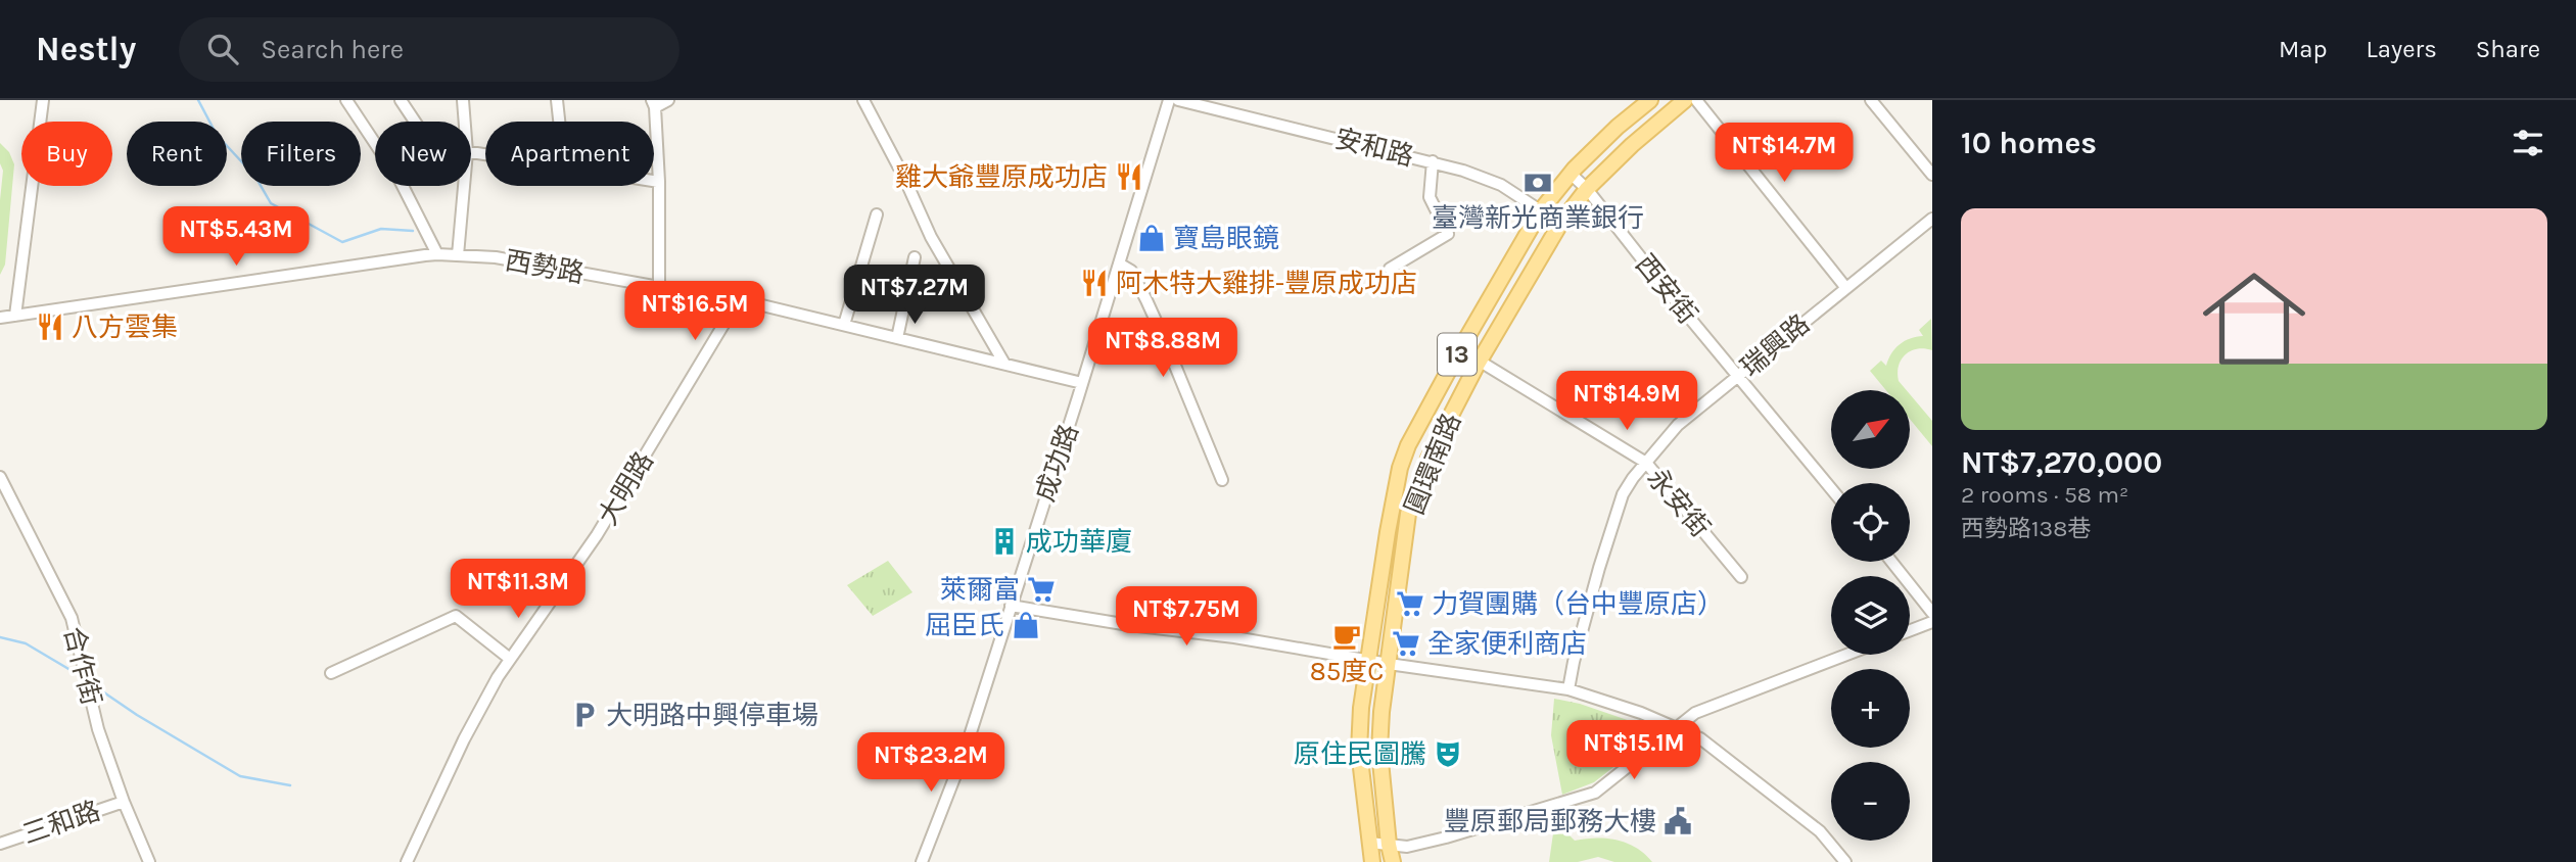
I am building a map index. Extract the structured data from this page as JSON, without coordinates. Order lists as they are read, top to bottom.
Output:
{
  "streets": {
    "main road": ["13", "圓環南路"],
    "street": [
      "安和路",
      "西勢路",
      "西安街",
      "瑞興路",
      "成功路",
      "大明路",
      "永安街",
      "合作街",
      "三和路"
    ]
  },
  "crossings": [
    ["安和路", "圓環南路"],
    ["西勢路", "成功路"],
    ["西勢路", "大明路"],
    ["西安街", "瑞興路"],
    ["西安街", "圓環南路"],
    ["瑞興路", "永安街"],
    ["圓環南路", "永安街"],
    ["合作街", "三和路"]
  ],
  "places": {
    "restaurant": ["雞大爺豐原成功店", "阿木特大雞排-豐原成功店", "八方雲集"],
    "bank": ["臺灣新光商業銀行"],
    "shop": ["寶島眼鏡", "屈臣氏"],
    "building": ["成功華廈"],
    "supermarket": ["萊爾富", "力賀團購（台中豐原店）", "全家便利商店"],
    "cafe": ["85度C"],
    "parking": ["大明路中興停車場"],
    "theatre": ["原住民圖騰"],
    "public building": ["豐原郵局郵務大樓"]
  },
  "north": "top right",
  "page": {
    "header": "Nestly",
    "search": "Search here",
    "nav": ["Map", "Layers", "Share"],
    "heading": "10 homes",
    "chip": [
      "Buy",
      "Rent",
      "Filters",
      "New",
      "Apartment"
    ],
    "price": [
      "NT$14.7M",
      "NT$5.43M",
      "NT$7.27M",
      "NT$16.5M",
      "NT$8.88M",
      "NT$14.9M",
      "NT$11.3M",
      "NT$7.75M",
      "NT$15.1M",
      "NT$23.2M"
    ],
    "list": [
      {
        "name": "NT$7,270,000",
        "note": "2 rooms · 58 m² · 西勢路138巷"
      }
    ],
    "map_buttons": ["+", "−"]
  }
}
